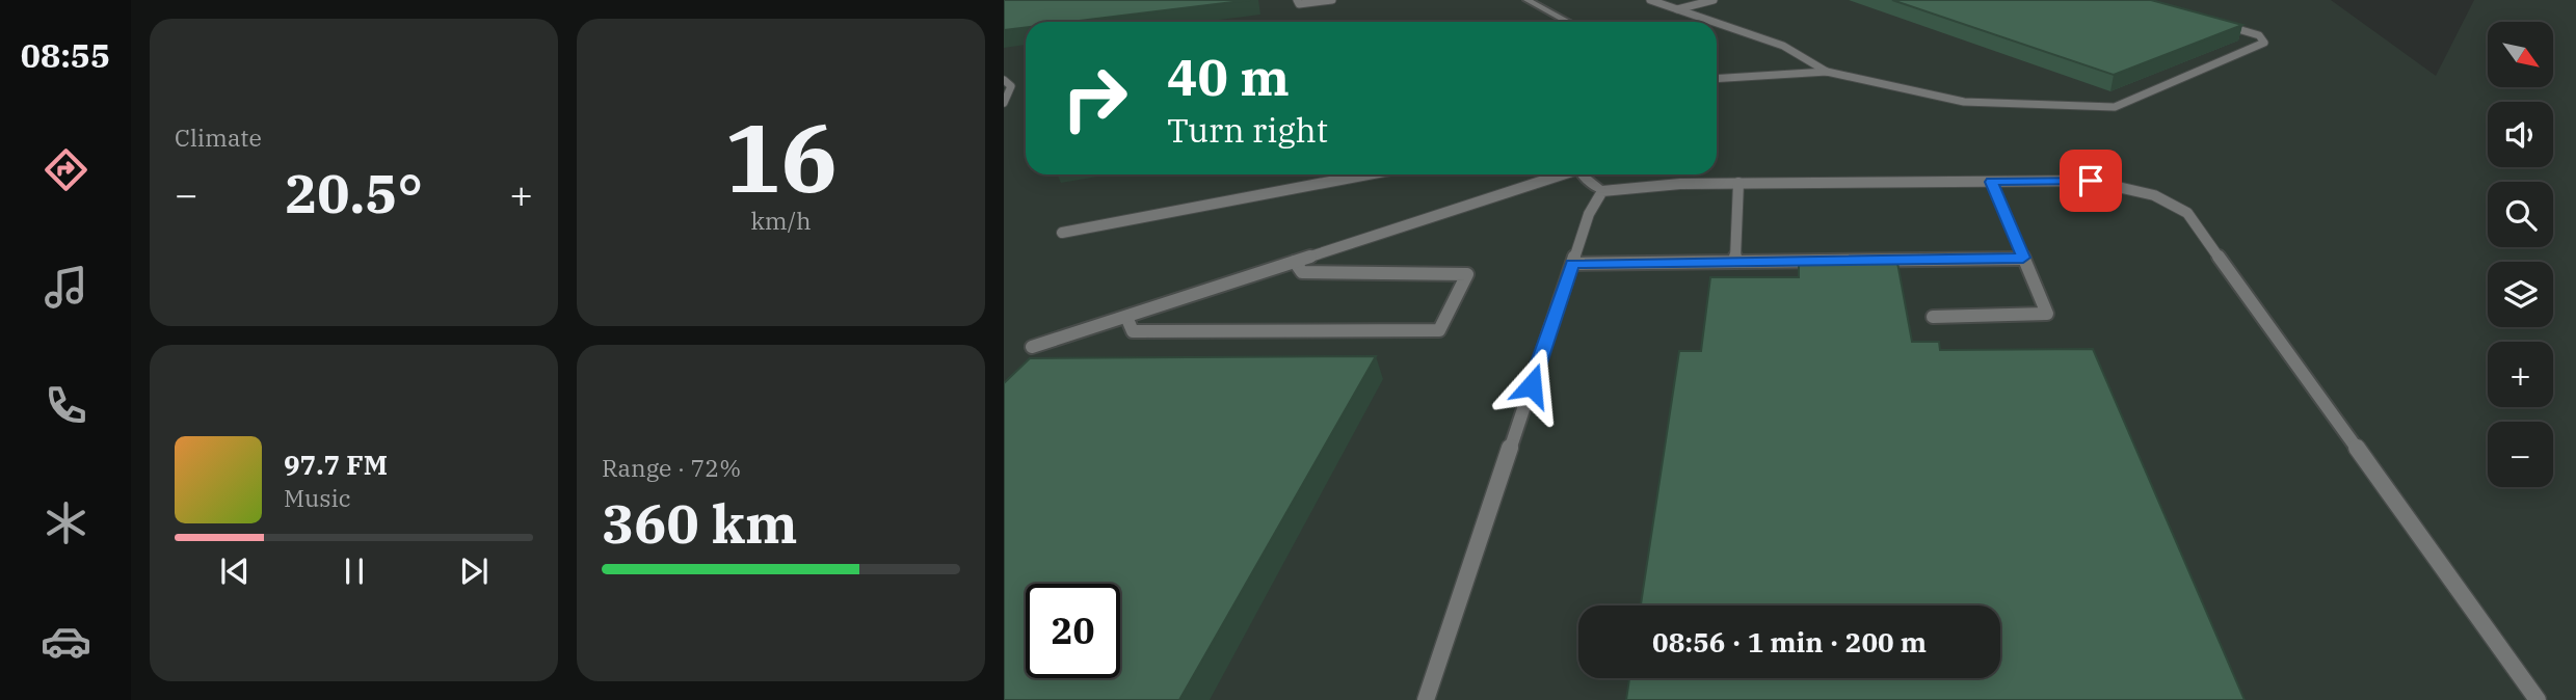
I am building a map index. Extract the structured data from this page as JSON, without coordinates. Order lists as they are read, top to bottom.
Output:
{
  "north": "bottom right",
  "page": {
    "tabs": "08:55",
    "tile": [
      "Climate",
      ["16", "km/h"],
      ["Range · 72%", "360 km"]
    ],
    "map_buttons": ["+", "−"],
    "turn": ["40 m", "Turn right"],
    "heat": ["−", "20.5°", "+"],
    "song": ["97.7 FM", "Music"],
    "limit": "20",
    "trip": "08:56 · 1 min · 200 m"
  }
}
